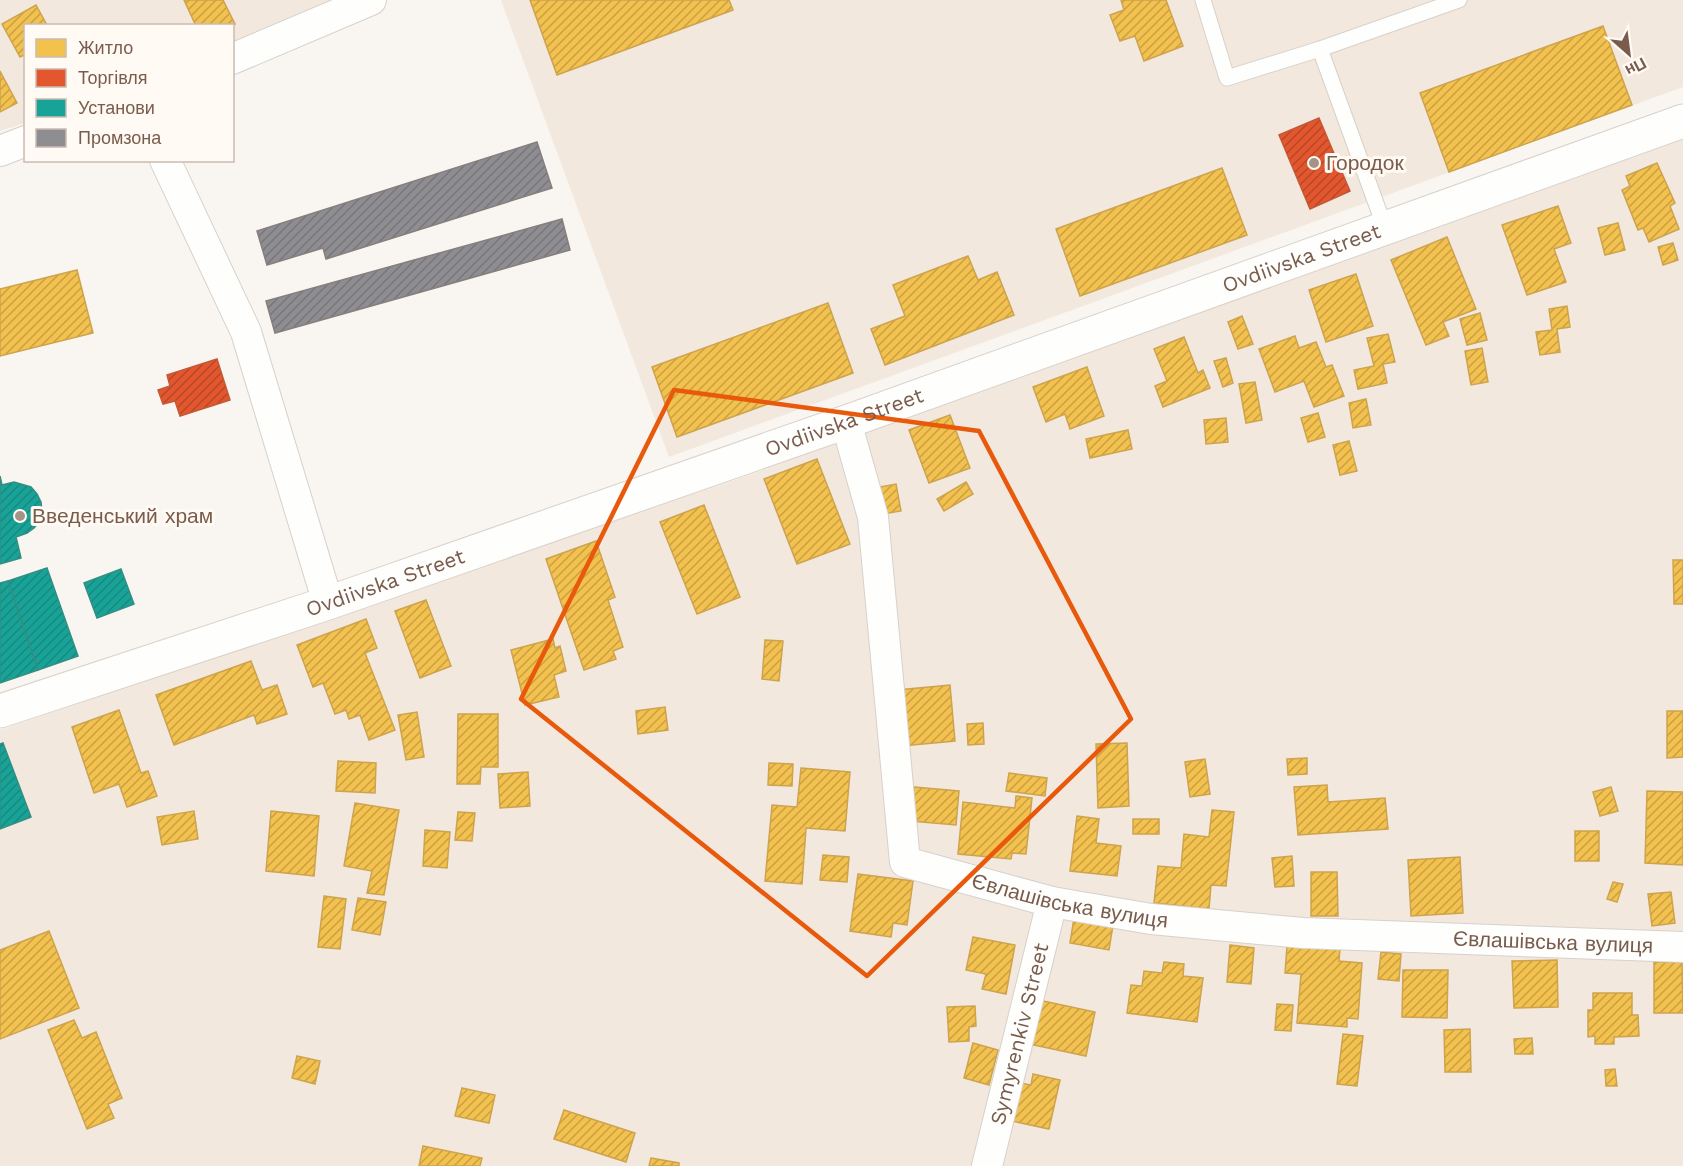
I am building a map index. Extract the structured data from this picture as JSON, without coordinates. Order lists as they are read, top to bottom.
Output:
{
  "streets": {
    "main road": ["Ovdiivska Street"],
    "street": ["Євлашівська вулиця", "Symyrenkiv Street"]
  },
  "crossings": [
    ["Ovdiivska Street", "Євлашівська вулиця"],
    ["Євлашівська вулиця", "Symyrenkiv Street"]
  ],
  "places": ["Городок", "Введенський храм"],
  "legend": [
    "Житло",
    "Торгівля",
    "Установи",
    "Промзона"
  ],
  "north": "bottom right"
}
